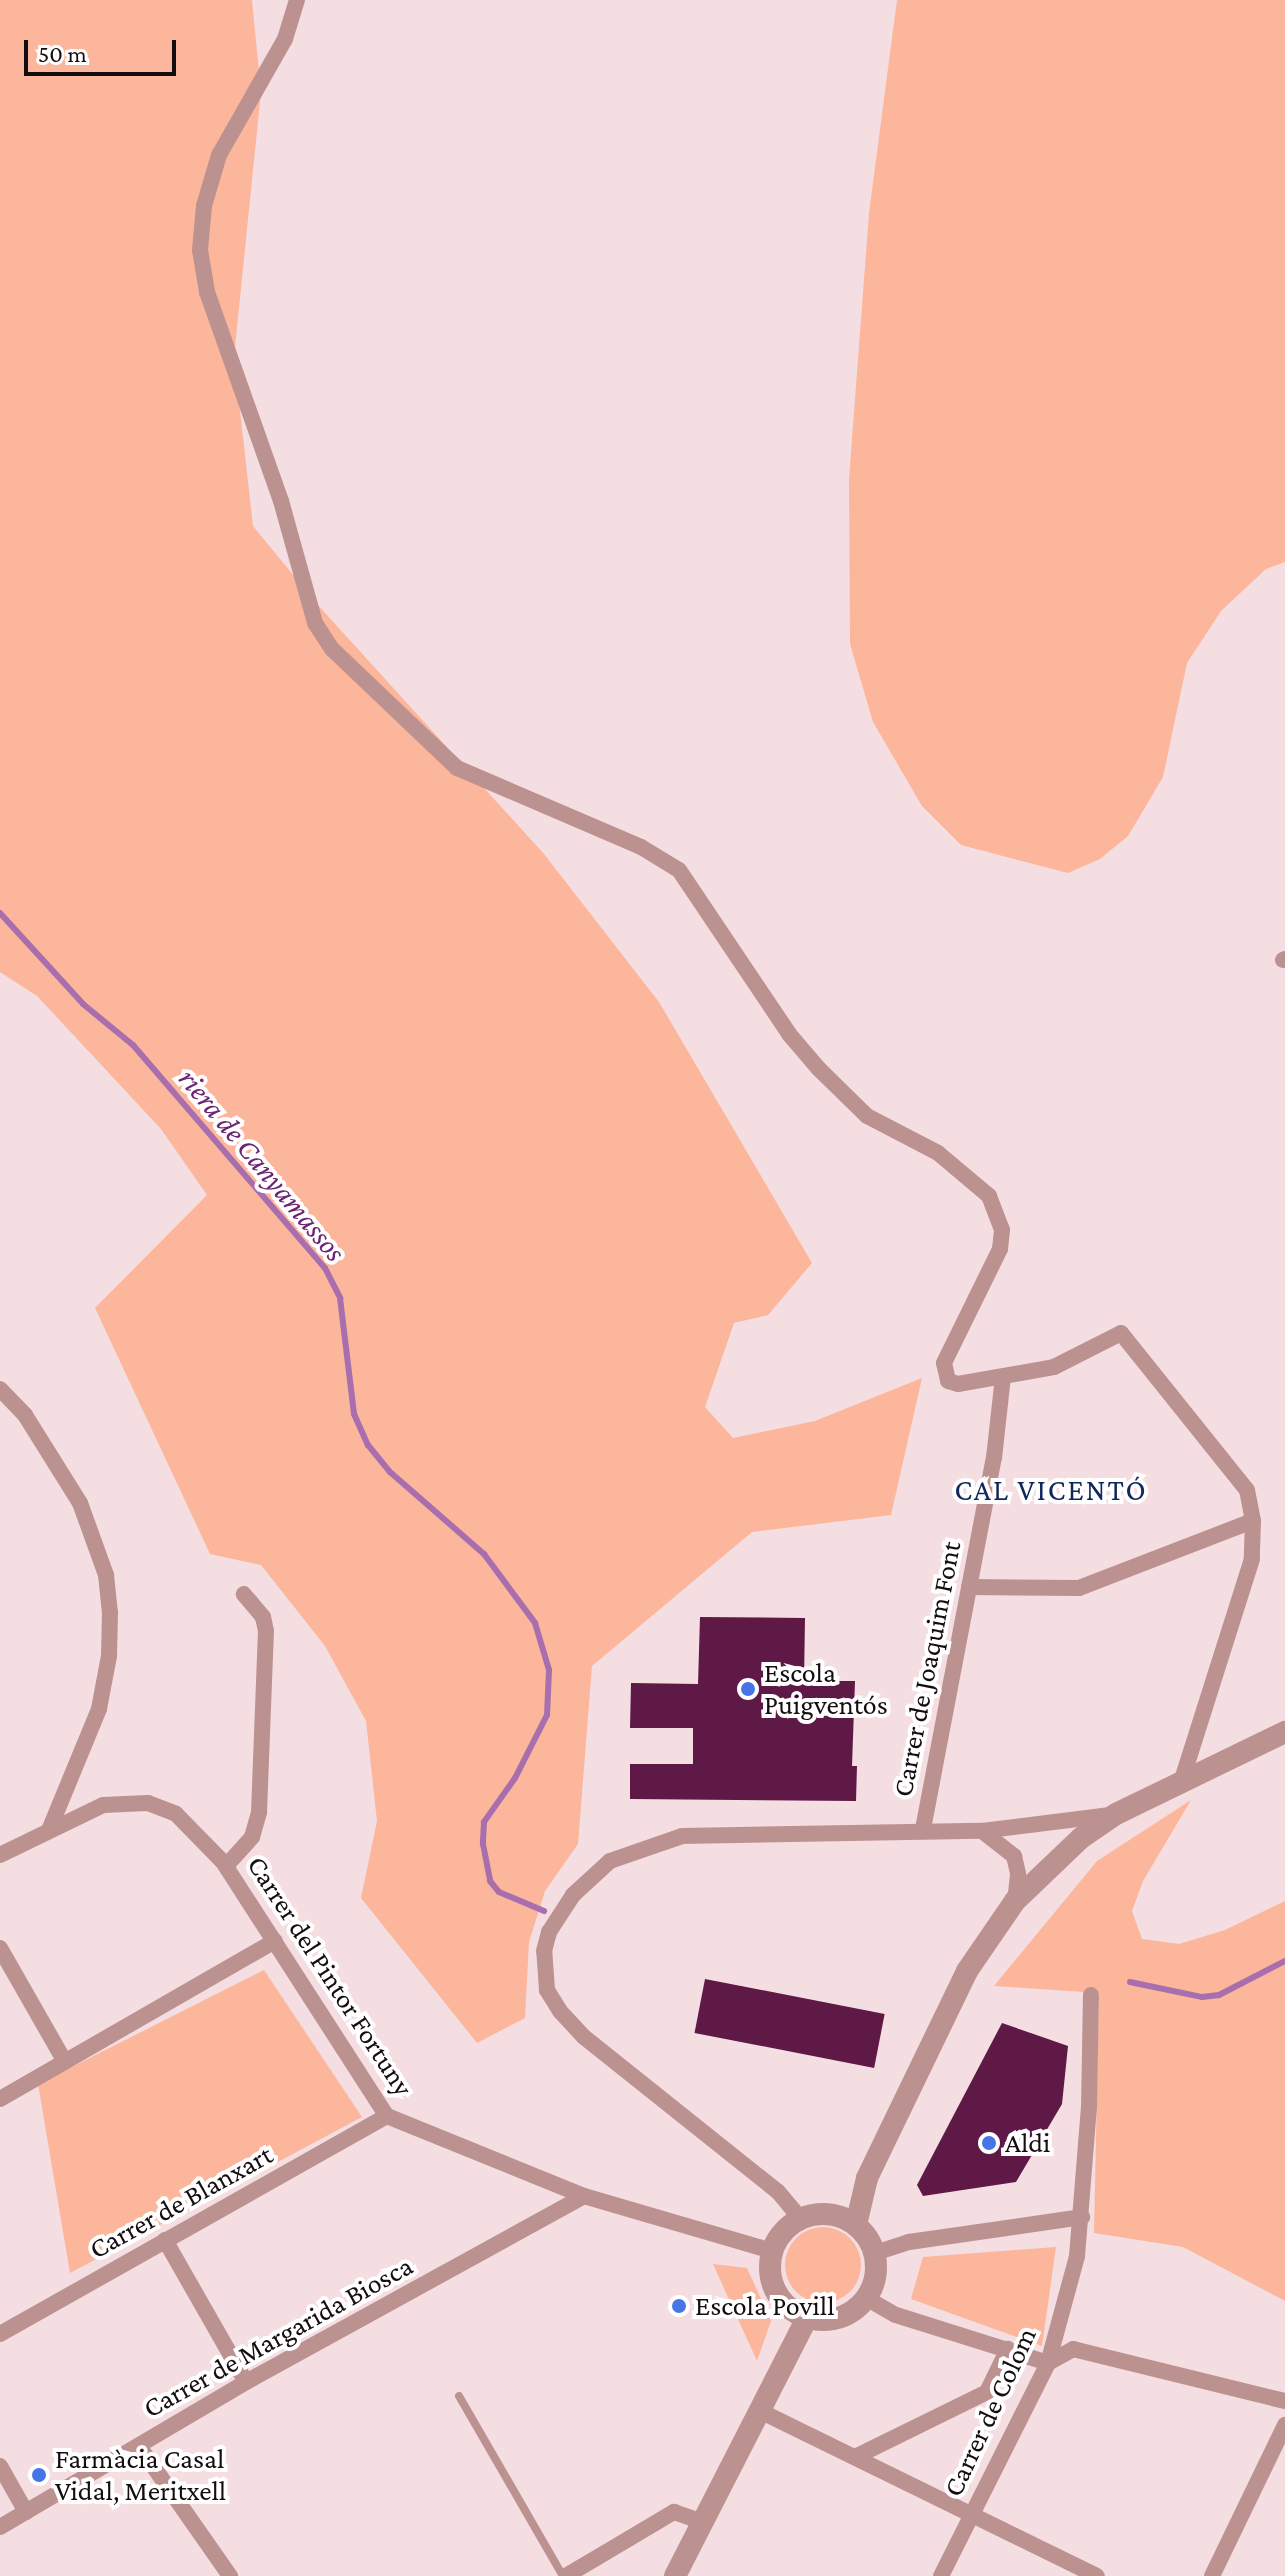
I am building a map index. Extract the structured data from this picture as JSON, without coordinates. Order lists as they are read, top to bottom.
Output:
{
  "streets": {
    "street": [
      "Carrer de Joaquim Font",
      "Carrer del Pintor Fortuny",
      "Carrer de Blanxart",
      "Carrer de Margarida Biosca",
      "Carrer de Colom"
    ]
  },
  "crossings": [
    ["Carrer del Pintor Fortuny", "Carrer de Blanxart"],
    ["Carrer del Pintor Fortuny", "Carrer de Margarida Biosca"]
  ],
  "districts": ["CAL VICENTÓ"],
  "water": ["riera de Canyamassos"],
  "places": [
    "Escola Puigventós",
    "Aldi",
    "Escola Povill",
    "Farmàcia Casal Vidal, Meritxell"
  ],
  "scale_bar": "50 m"
}
